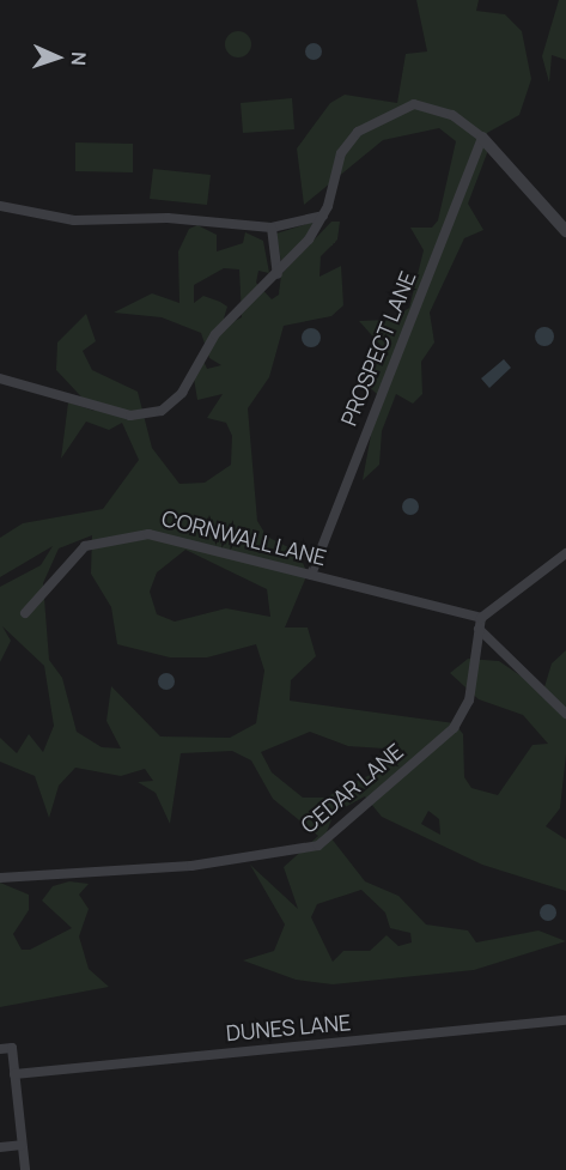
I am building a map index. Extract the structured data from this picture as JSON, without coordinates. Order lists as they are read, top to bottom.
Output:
{
  "streets": {
    "street": [
      "PROSPECT LANE",
      "CORNWALL LANE",
      "CEDAR LANE",
      "DUNES LANE"
    ]
  },
  "crossings": [
    ["PROSPECT LANE", "CORNWALL LANE"],
    ["CORNWALL LANE", "CEDAR LANE"]
  ],
  "north": "right"
}
